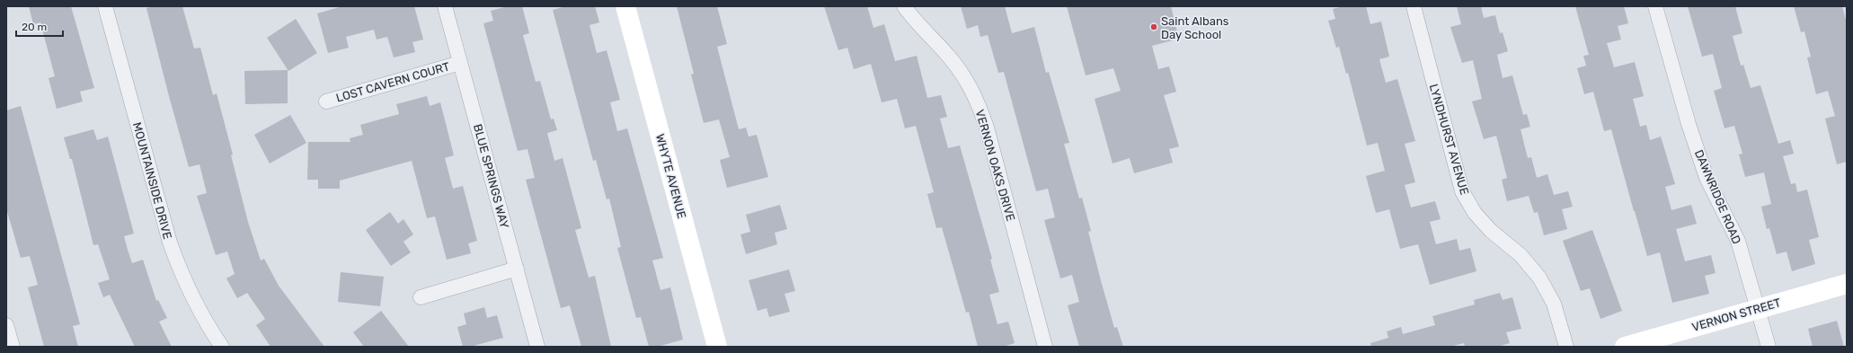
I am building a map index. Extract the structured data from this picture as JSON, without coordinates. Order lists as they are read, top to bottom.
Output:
{
  "streets": {
    "street": [
      "LOST CAVERN COURT",
      "LYNDHURST AVENUE",
      "VERNON OAKS DRIVE",
      "BLUE SPRINGS WAY",
      "WHYTE AVENUE",
      "MOUNTAINSIDE DRIVE",
      "DAWNRIDGE ROAD",
      "VERNON STREET"
    ]
  },
  "crossings": [
    ["LOST CAVERN COURT", "BLUE SPRINGS WAY"],
    ["DAWNRIDGE ROAD", "VERNON STREET"]
  ],
  "places": ["Saint Albans Day School"],
  "scale_bar": "20 m"
}
